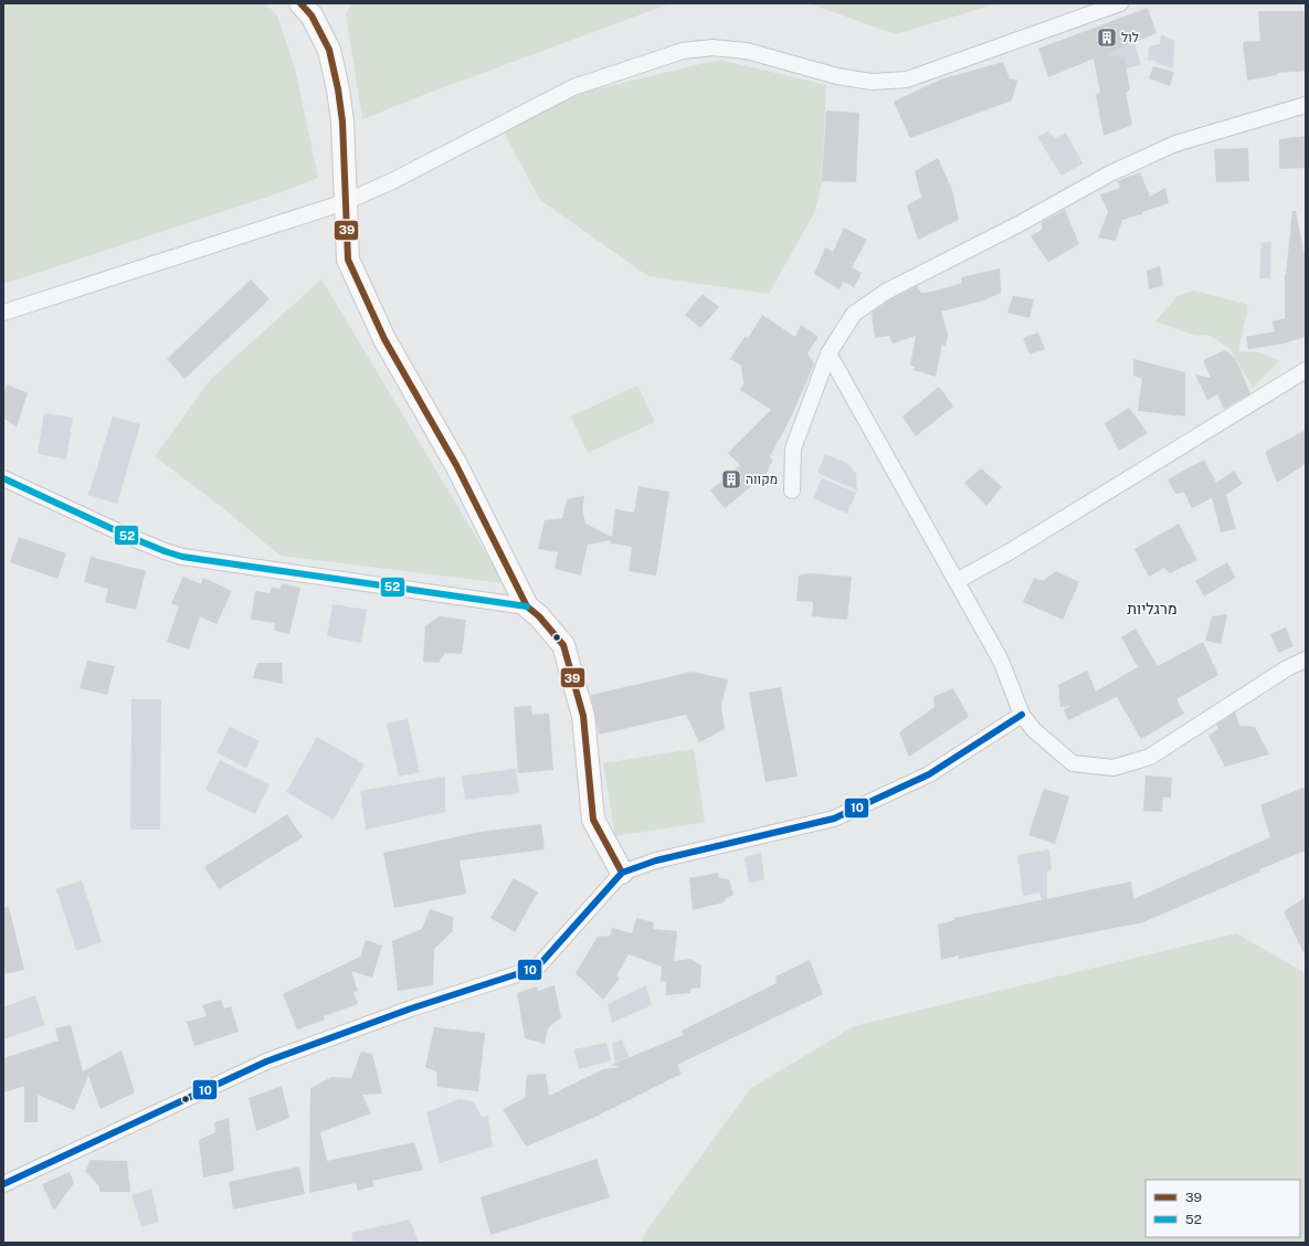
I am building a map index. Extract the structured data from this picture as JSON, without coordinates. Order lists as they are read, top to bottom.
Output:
{
  "districts": ["מרגליות"],
  "places": {
    "building": ["לול", "מקווה"]
  },
  "lines": ["transit line 39", "transit line 52", "transit line 10"],
  "legend": ["39", "52"]
}
